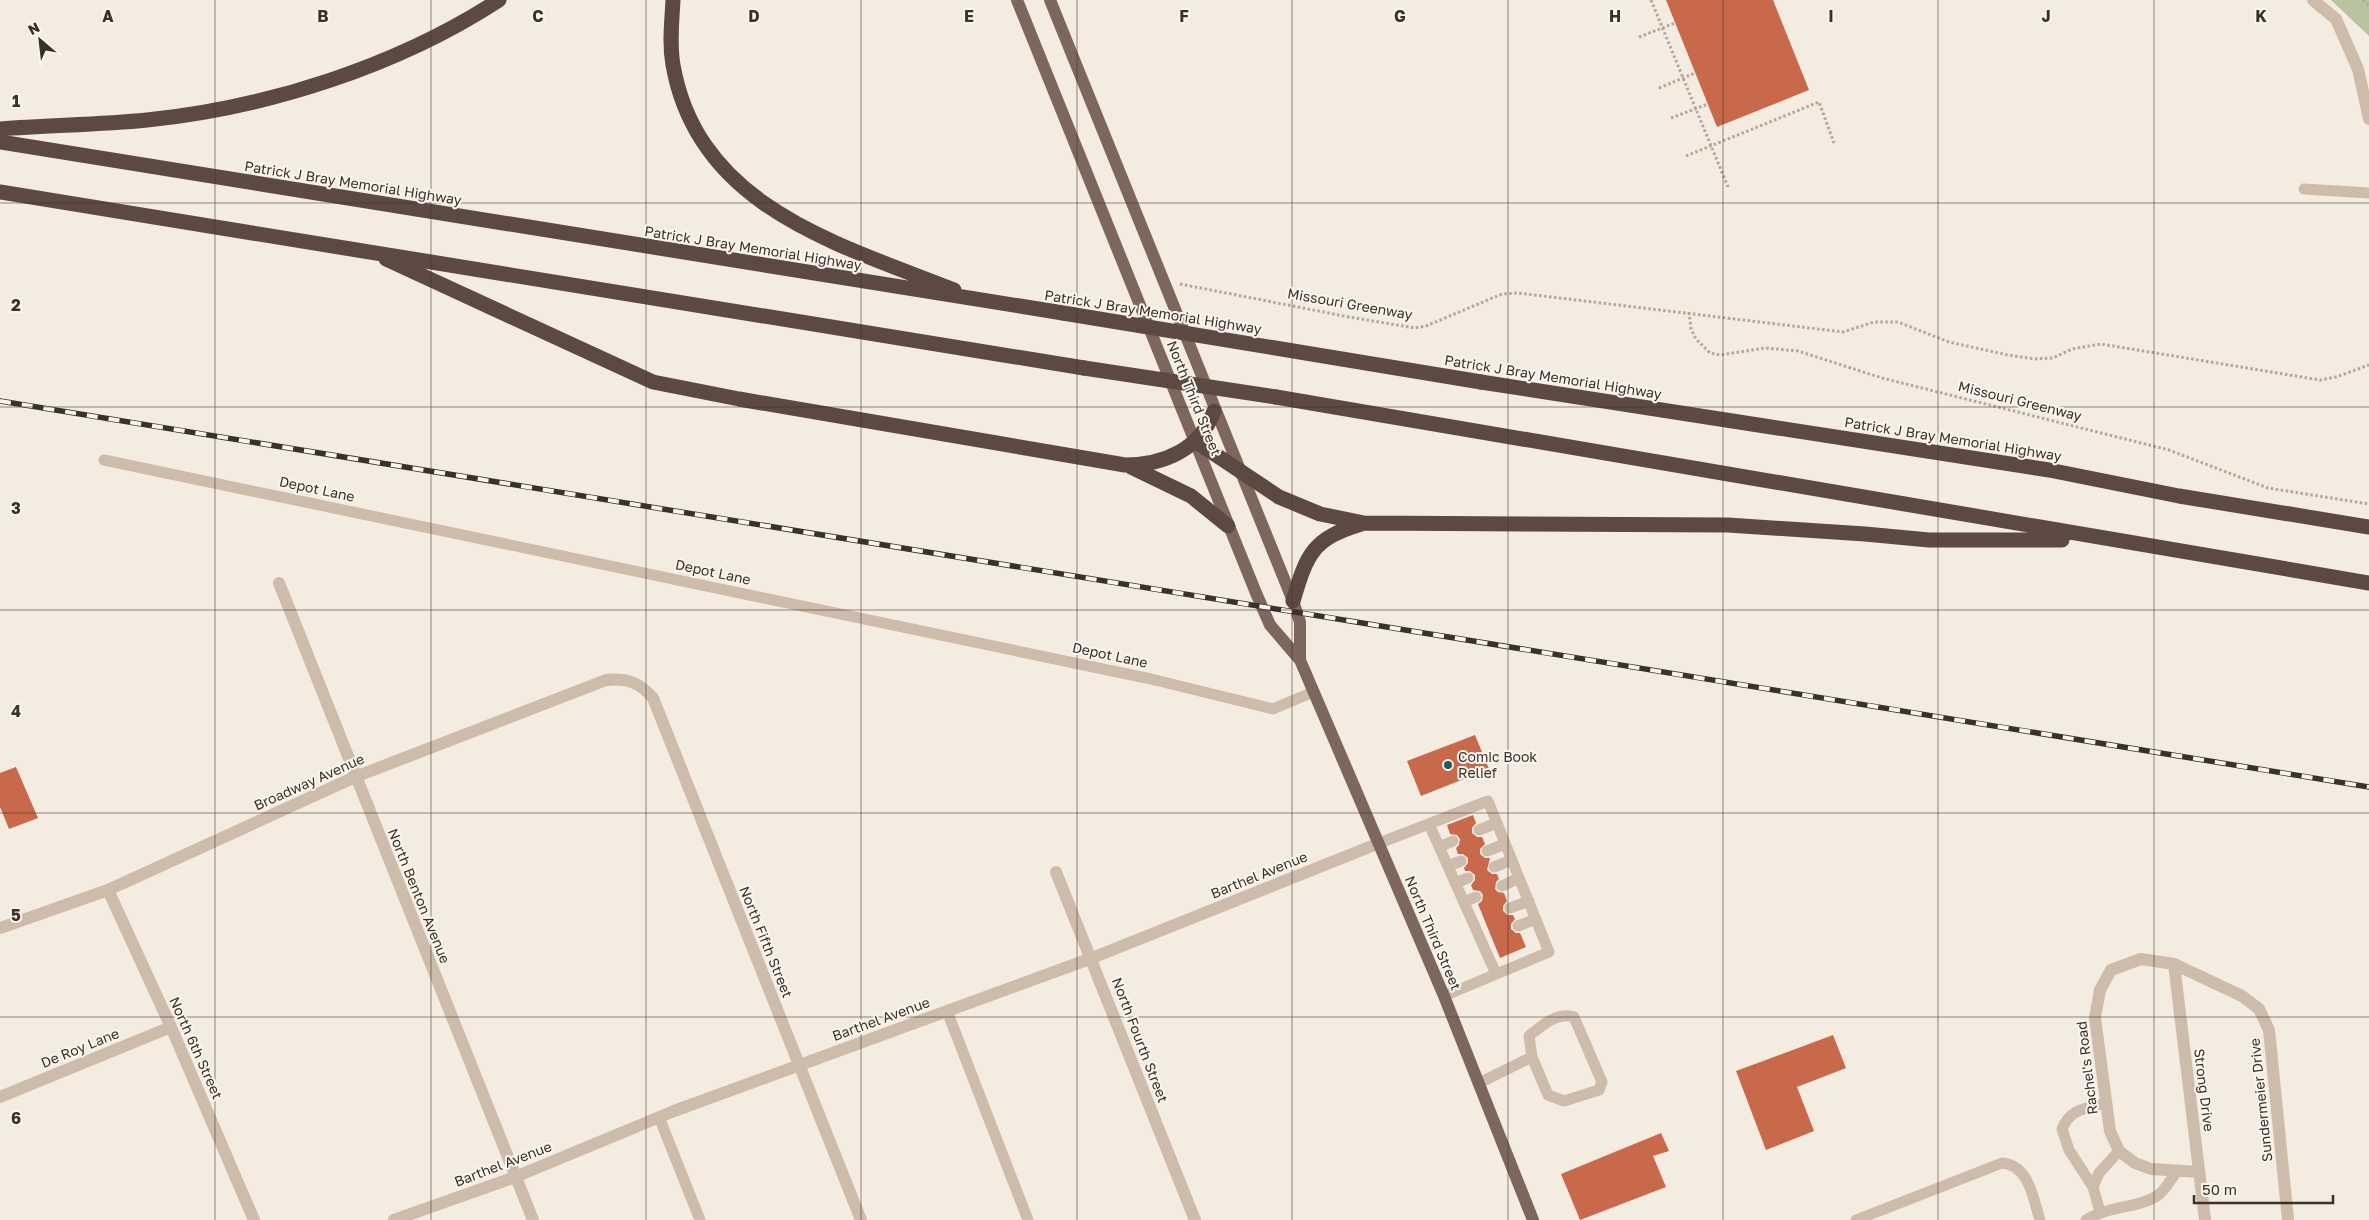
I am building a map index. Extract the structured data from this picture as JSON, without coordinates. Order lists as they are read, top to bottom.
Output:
{
  "streets": {
    "highway": ["Patrick J Bray Memorial Highway"],
    "main road": ["North Third Street"],
    "street": [
      "Broadway Avenue",
      "Barthel Avenue",
      "North Benton Avenue",
      "North Fifth Street",
      "North Fourth Street",
      "De Roy Lane",
      "North 6th Street",
      "Rachel's Road",
      "Strong Drive",
      "Sundermeier Drive"
    ],
    "lane": ["Depot Lane"],
    "path": ["Missouri Greenway"]
  },
  "crossings": [
    ["North Third Street", "Depot Lane"],
    ["North Third Street", "Barthel Avenue"],
    ["Broadway Avenue", "North Benton Avenue"],
    ["Broadway Avenue", "North Fifth Street"],
    ["Broadway Avenue", "North 6th Street"],
    ["Barthel Avenue", "North Benton Avenue"],
    ["Barthel Avenue", "North Fifth Street"],
    ["Barthel Avenue", "North Fourth Street"],
    ["De Roy Lane", "North 6th Street"],
    ["Rachel's Road", "Strong Drive"],
    ["Rachel's Road", "Sundermeier Drive"]
  ],
  "places": ["Comic Book Relief"],
  "scale_bar": "50 m",
  "north": "top left",
  "grid": {
    "columns": [
      "A",
      "B",
      "C",
      "D",
      "E",
      "F",
      "G",
      "H",
      "I",
      "J",
      "K"
    ],
    "rows": [
      "1",
      "2",
      "3",
      "4",
      "5",
      "6"
    ]
  }
}
